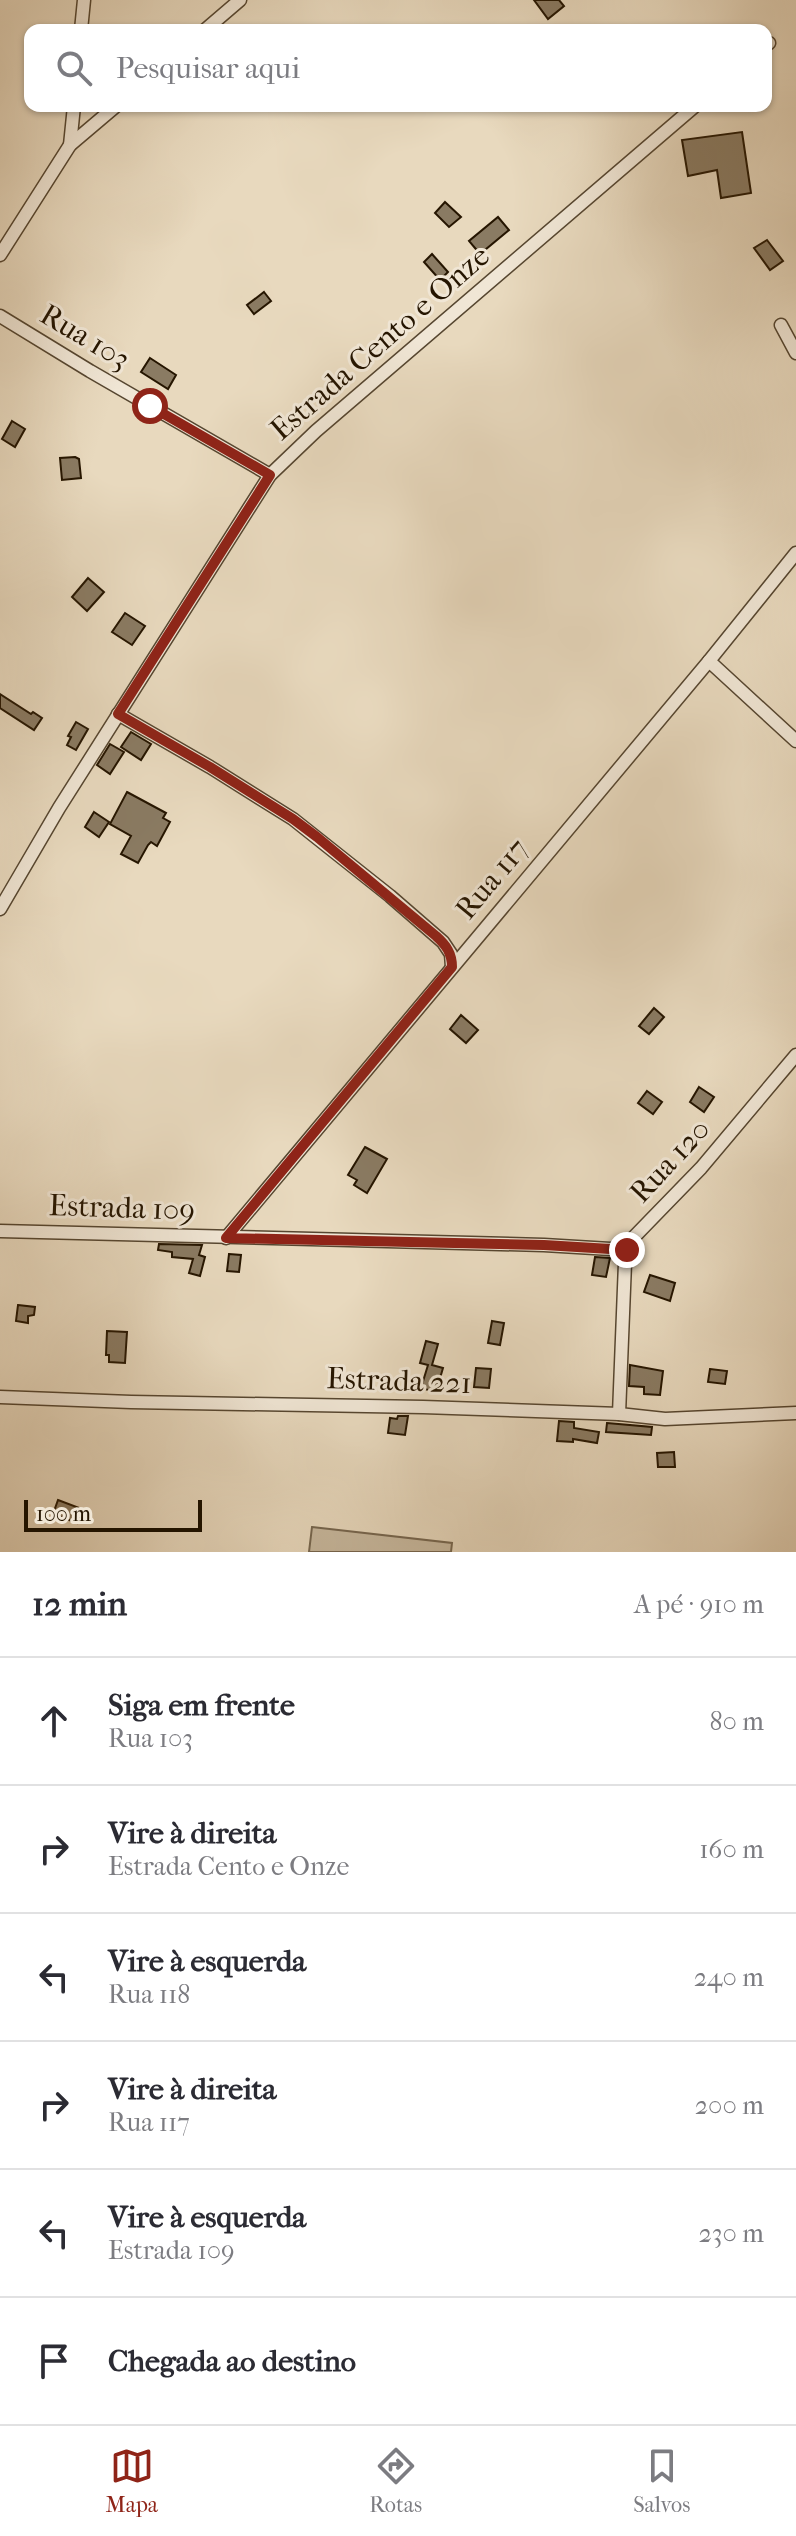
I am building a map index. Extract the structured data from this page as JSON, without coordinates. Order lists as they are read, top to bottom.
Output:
{
  "streets": {
    "street": [
      "Rua 103",
      "Estrada Cento e Onze",
      "Rua 117",
      "Rua 120",
      "Estrada 109",
      "Estrada 221"
    ]
  },
  "crossings": [
    ["Rua 103", "Estrada Cento e Onze"],
    ["Rua 117", "Estrada 109"],
    ["Rua 120", "Estrada 109"]
  ],
  "scale_bar": "100 m",
  "page": {
    "search": "Pesquisar aqui",
    "scale": "100 m",
    "heading": ["12 min", "A pé · 910 m"],
    "list": [
      ["Siga em frente", "Rua 103", "80 m"],
      ["Vire à direita", "Estrada Cento e Onze", "160 m"],
      ["Vire à esquerda", "Rua 118", "240 m"],
      ["Vire à direita", "Rua 117", "200 m"],
      ["Vire à esquerda", "Estrada 109", "230 m"],
      "Chegada ao destino"
    ],
    "nav": ["Mapa", "Rotas", "Salvos"]
  }
}
